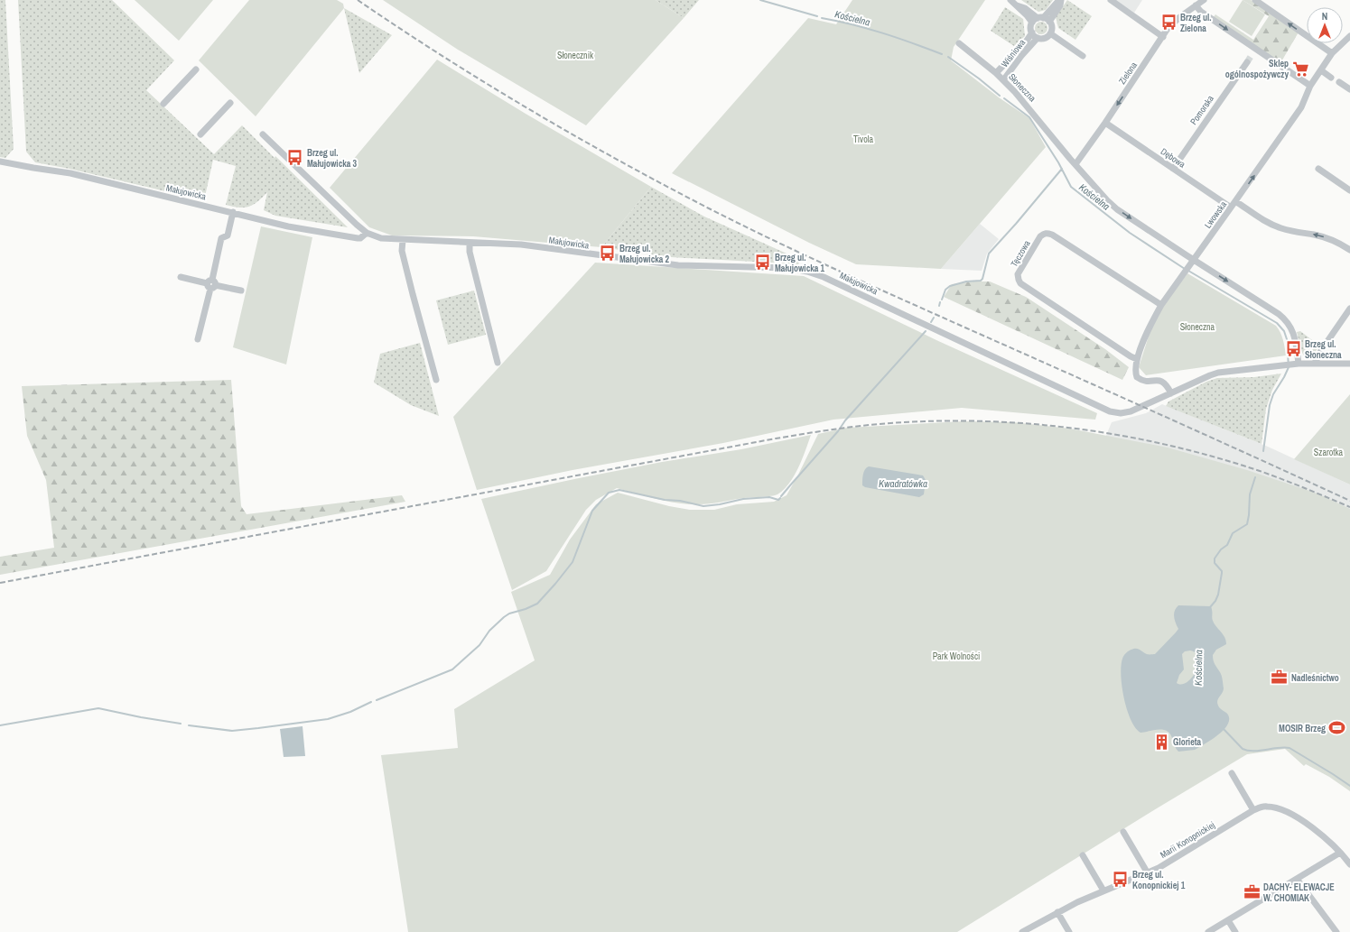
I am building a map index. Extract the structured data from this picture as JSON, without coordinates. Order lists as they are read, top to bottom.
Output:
{
  "streets": {
    "street": [
      "Wiśniowa",
      "Zielona",
      "Słoneczna",
      "Pomorska",
      "Dębowa",
      "Małujowicka",
      "Lwowska",
      "Tęczowa",
      "Marii Konopnickiej"
    ]
  },
  "crossings": [
    ["Wiśniowa", "Słoneczna"],
    ["Zielona", "Słoneczna"],
    ["Zielona", "Dębowa"],
    ["Słoneczna", "Małujowicka"],
    ["Słoneczna", "Lwowska"],
    ["Pomorska", "Dębowa"],
    ["Dębowa", "Lwowska"],
    ["Małujowicka", "Lwowska"],
    ["Lwowska", "Tęczowa"]
  ],
  "one_way": ["Zielona", "Słoneczna"],
  "water": ["Kościelna", "Kwadratówka"],
  "parks": [
    "Słonecznik",
    "Tivola",
    "Słoneczna",
    "Szarotka",
    "Park Wolności"
  ],
  "places": {
    "bus stop": [
      "Brzeg ul. Zielona",
      "Brzeg ul. Małujowicka 3",
      "Brzeg ul. Małujowicka 2",
      "Brzeg ul. Małujowicka 1",
      "Brzeg ul. Słoneczna",
      "Brzeg ul. Konopnickiej 1"
    ],
    "supermarket": ["Sklep ogólnospożywczy"],
    "office": ["Nadleśnictwo", "DACHY- ELEWACJE W. CHOMIAK"],
    "sports": ["MOSIR Brzeg"],
    "building": ["Glorieta"]
  },
  "north": "top"
}
